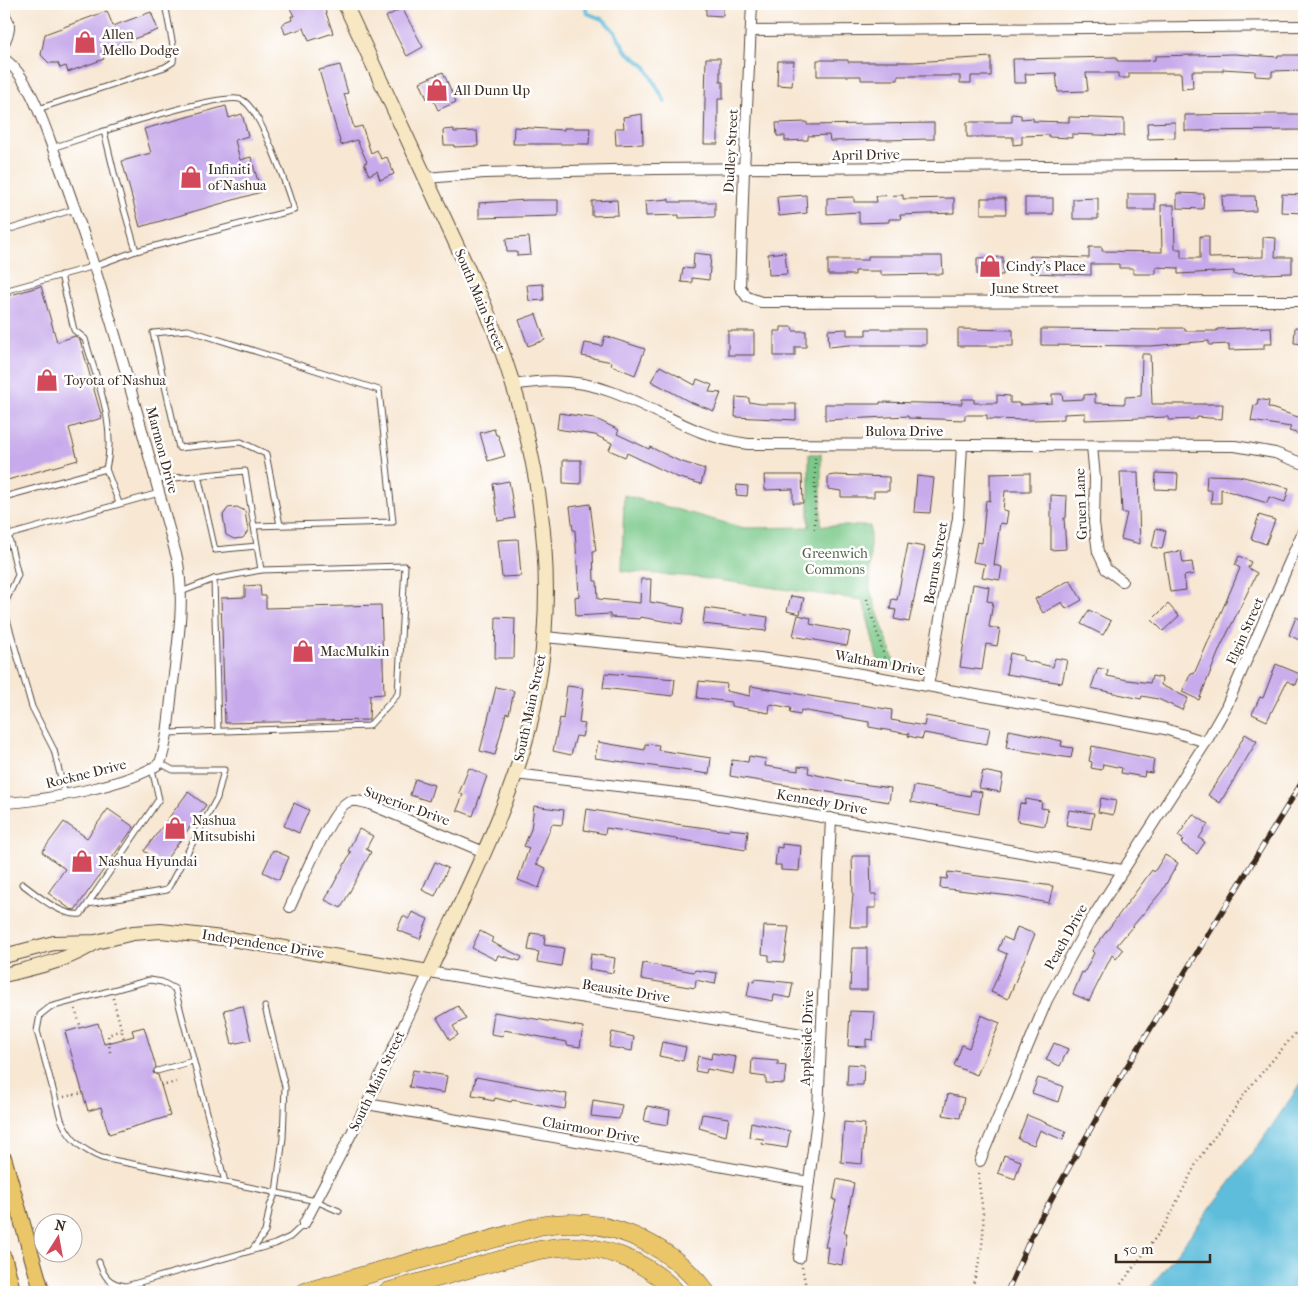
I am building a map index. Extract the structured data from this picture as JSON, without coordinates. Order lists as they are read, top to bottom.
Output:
{
  "streets": {
    "street": [
      "Dudley Street",
      "April Drive",
      "June Street",
      "South Main Street",
      "Bulova Drive",
      "Marmon Drive",
      "Gruen Lane",
      "Benrus Street",
      "Elgin Street",
      "Waltham Drive",
      "Rockne Drive",
      "Kennedy Drive",
      "Superior Drive",
      "Peach Drive",
      "Independence Drive",
      "Beausite Drive",
      "Appleside Drive",
      "Clairmoor Drive"
    ]
  },
  "crossings": [
    ["Dudley Street", "April Drive"],
    ["Dudley Street", "June Street"],
    ["April Drive", "South Main Street"],
    ["South Main Street", "Bulova Drive"],
    ["South Main Street", "Waltham Drive"],
    ["South Main Street", "Kennedy Drive"],
    ["South Main Street", "Superior Drive"],
    ["South Main Street", "Independence Drive"],
    ["South Main Street", "Beausite Drive"],
    ["South Main Street", "Clairmoor Drive"],
    ["Bulova Drive", "Gruen Lane"],
    ["Bulova Drive", "Benrus Street"],
    ["Marmon Drive", "Rockne Drive"],
    ["Benrus Street", "Waltham Drive"],
    ["Elgin Street", "Waltham Drive"],
    ["Elgin Street", "Peach Drive"],
    ["Waltham Drive", "Peach Drive"],
    ["Kennedy Drive", "Peach Drive"],
    ["Kennedy Drive", "Appleside Drive"],
    ["Independence Drive", "Beausite Drive"],
    ["Beausite Drive", "Appleside Drive"],
    ["Appleside Drive", "Clairmoor Drive"]
  ],
  "parks": ["Greenwich Commons"],
  "places": {
    "shop": [
      "Allen Mello Dodge",
      "All Dunn Up",
      "Infiniti of Nashua",
      "Cindy's Place",
      "Toyota of Nashua",
      "MacMulkin",
      "Nashua Mitsubishi",
      "Nashua Hyundai"
    ]
  },
  "scale_bar": "50 m",
  "north": "top"
}
